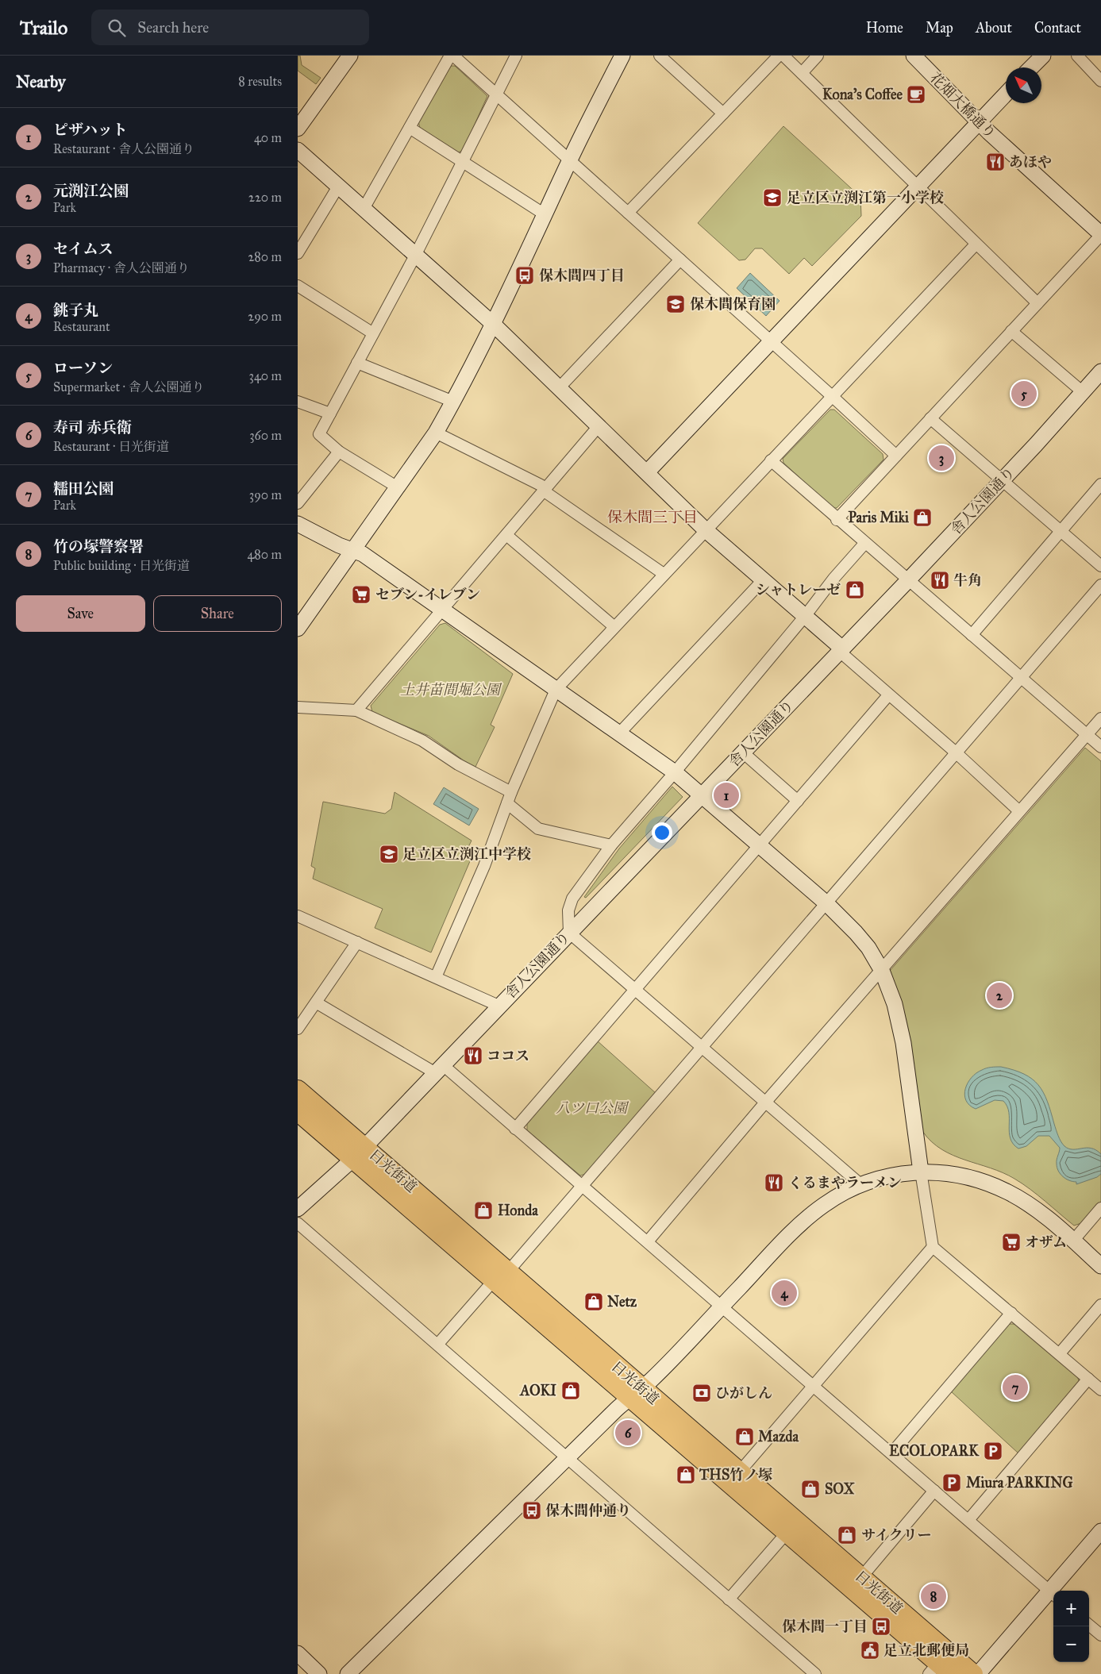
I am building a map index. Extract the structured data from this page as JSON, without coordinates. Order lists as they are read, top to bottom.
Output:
{
  "streets": {
    "highway": ["日光街道"],
    "street": ["花畑大橋通り", "舎人公園通り"]
  },
  "crossings": [
    ["舎人公園通り", "日光街道"]
  ],
  "districts": ["保木間三丁目"],
  "parks": ["土井苗間堀公園", "八ツ口公園"],
  "places": {
    "cafe": ["Kona's Coffee"],
    "restaurant": [
      "あほや",
      "牛角",
      "ココス",
      "くるまやラーメン"
    ],
    "school or university": ["足立区立渕江第一小学校", "保木間保育園", "足立区立渕江中学校"],
    "bus stop": ["保木間四丁目", "保木間仲通り", "保木間一丁目"],
    "shop": [
      "Paris Miki",
      "シャトレーゼ",
      "Honda",
      "Netz",
      "AOKI",
      "Mazda",
      "THS竹ノ塚",
      "SOX",
      "サイクリー"
    ],
    "supermarket": ["セブン-イレブン", "オザム"],
    "bank": ["ひがしん"],
    "parking": ["ECOLOPARK", "Miura PARKING"],
    "public building": ["足立北郵便局"]
  },
  "north": "top left",
  "page": {
    "header": "Trailo",
    "search": "Search here",
    "nav": [
      "Home",
      "Map",
      "About",
      "Contact"
    ],
    "heading": ["Nearby", "8 results"],
    "list": [
      {
        "mark": "1",
        "name": "ピザハット",
        "note": "Restaurant · 舎人公園通り",
        "value": "40 m"
      },
      {
        "mark": "2",
        "name": "元渕江公園",
        "note": "Park",
        "value": "220 m"
      },
      {
        "mark": "3",
        "name": "セイムス",
        "note": "Pharmacy · 舎人公園通り",
        "value": "280 m"
      },
      {
        "mark": "4",
        "name": "銚子丸",
        "note": "Restaurant",
        "value": "290 m"
      },
      {
        "mark": "5",
        "name": "ローソン",
        "note": "Supermarket · 舎人公園通り",
        "value": "340 m"
      },
      {
        "mark": "6",
        "name": "寿司 赤兵衛",
        "note": "Restaurant · 日光街道",
        "value": "360 m"
      },
      {
        "mark": "7",
        "name": "糯田公園",
        "note": "Park",
        "value": "390 m"
      },
      {
        "mark": "8",
        "name": "竹の塚警察署",
        "note": "Public building · 日光街道",
        "value": "480 m"
      }
    ],
    "pins": [
      "5",
      "3",
      "1",
      "2",
      "4",
      "7",
      "6",
      "8"
    ],
    "buttons": ["Save", "Share"],
    "map_buttons": ["+", "−"]
  }
}
